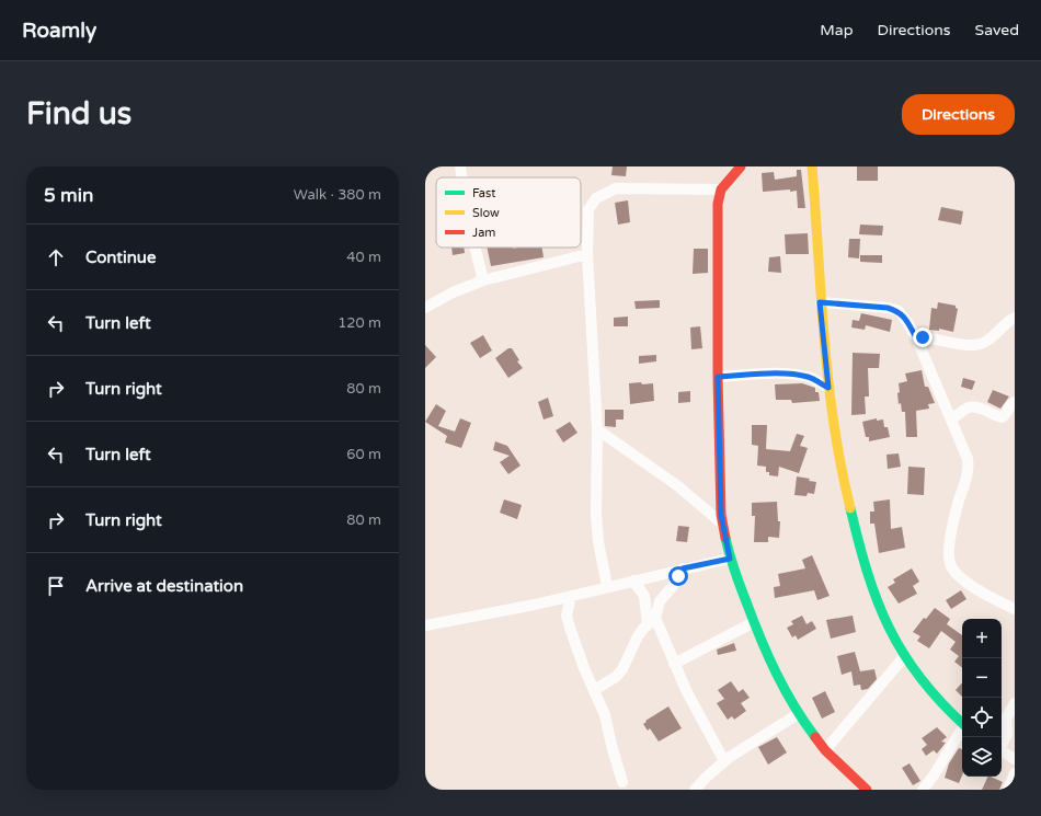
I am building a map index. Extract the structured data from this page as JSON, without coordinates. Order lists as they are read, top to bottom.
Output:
{
  "legend": ["Fast", "Slow", "Jam"],
  "page": {
    "header": "Roamly",
    "nav": ["Map", "Directions", "Saved"],
    "buttons": "Directions",
    "title": "Find us",
    "heading": ["5 min", "Walk · 380 m"],
    "list": [
      ["Continue", "40 m"],
      ["Turn left", "120 m"],
      ["Turn right", "80 m"],
      ["Turn left", "60 m"],
      ["Turn right", "80 m"],
      "Arrive at destination"
    ],
    "map_buttons": ["+", "−"]
  }
}
